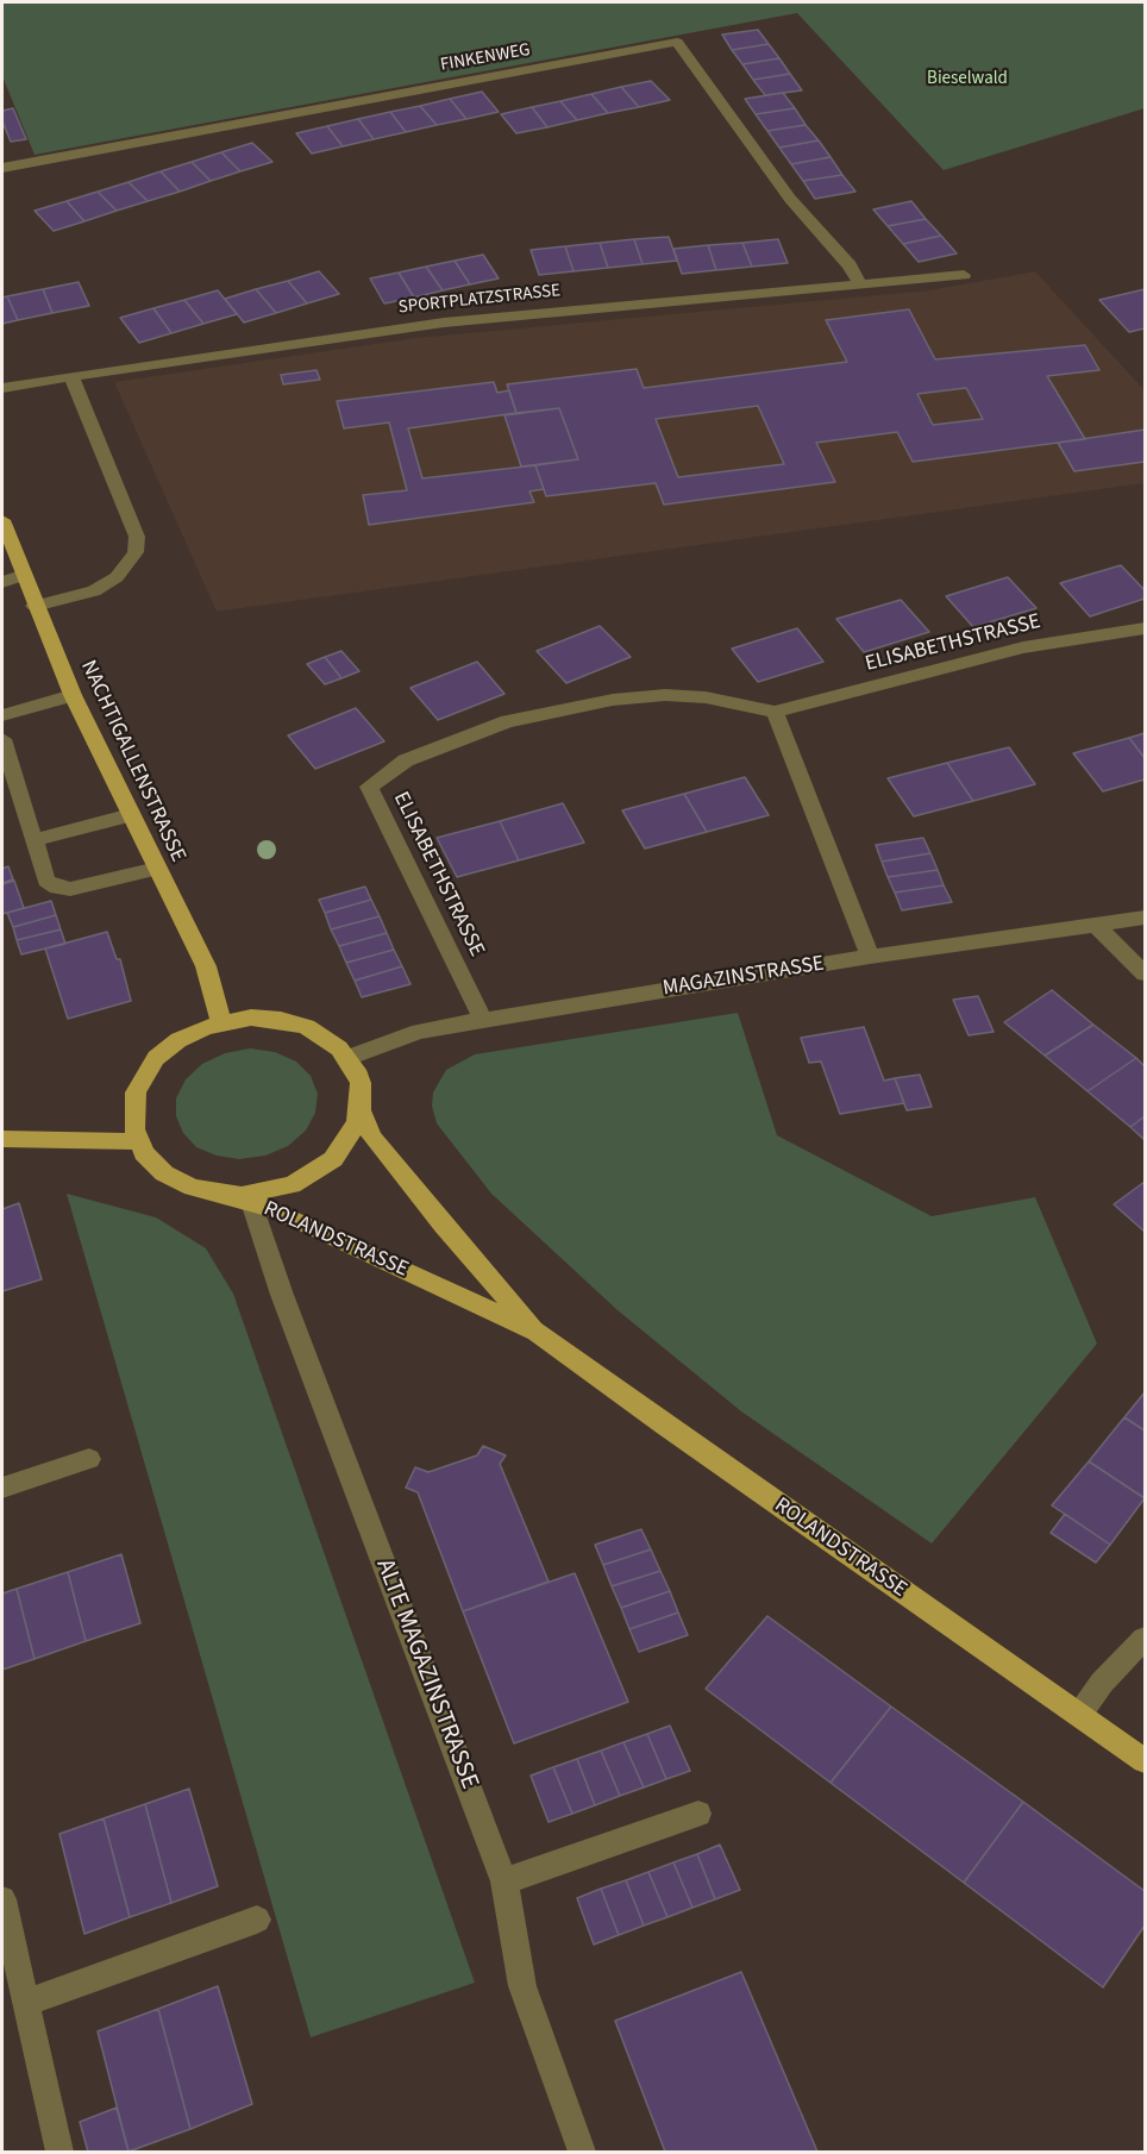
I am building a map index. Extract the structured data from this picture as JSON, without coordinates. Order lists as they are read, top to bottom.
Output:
{
  "streets": {
    "main road": ["NACHTIGALLENSTRASSE", "ROLANDSTRASSE"],
    "street": [
      "FINKENWEG",
      "SPORTPLATZSTRASSE",
      "ELISABETHSTRASSE",
      "MAGAZINSTRASSE",
      "ALTE MAGAZINSTRASSE"
    ]
  },
  "crossings": [
    ["FINKENWEG", "SPORTPLATZSTRASSE"],
    ["ELISABETHSTRASSE", "MAGAZINSTRASSE"],
    ["NACHTIGALLENSTRASSE", "MAGAZINSTRASSE"],
    ["NACHTIGALLENSTRASSE", "ROLANDSTRASSE"],
    ["MAGAZINSTRASSE", "ROLANDSTRASSE"],
    ["ROLANDSTRASSE", "ALTE MAGAZINSTRASSE"]
  ],
  "parks": ["Bieselwald"]
}
